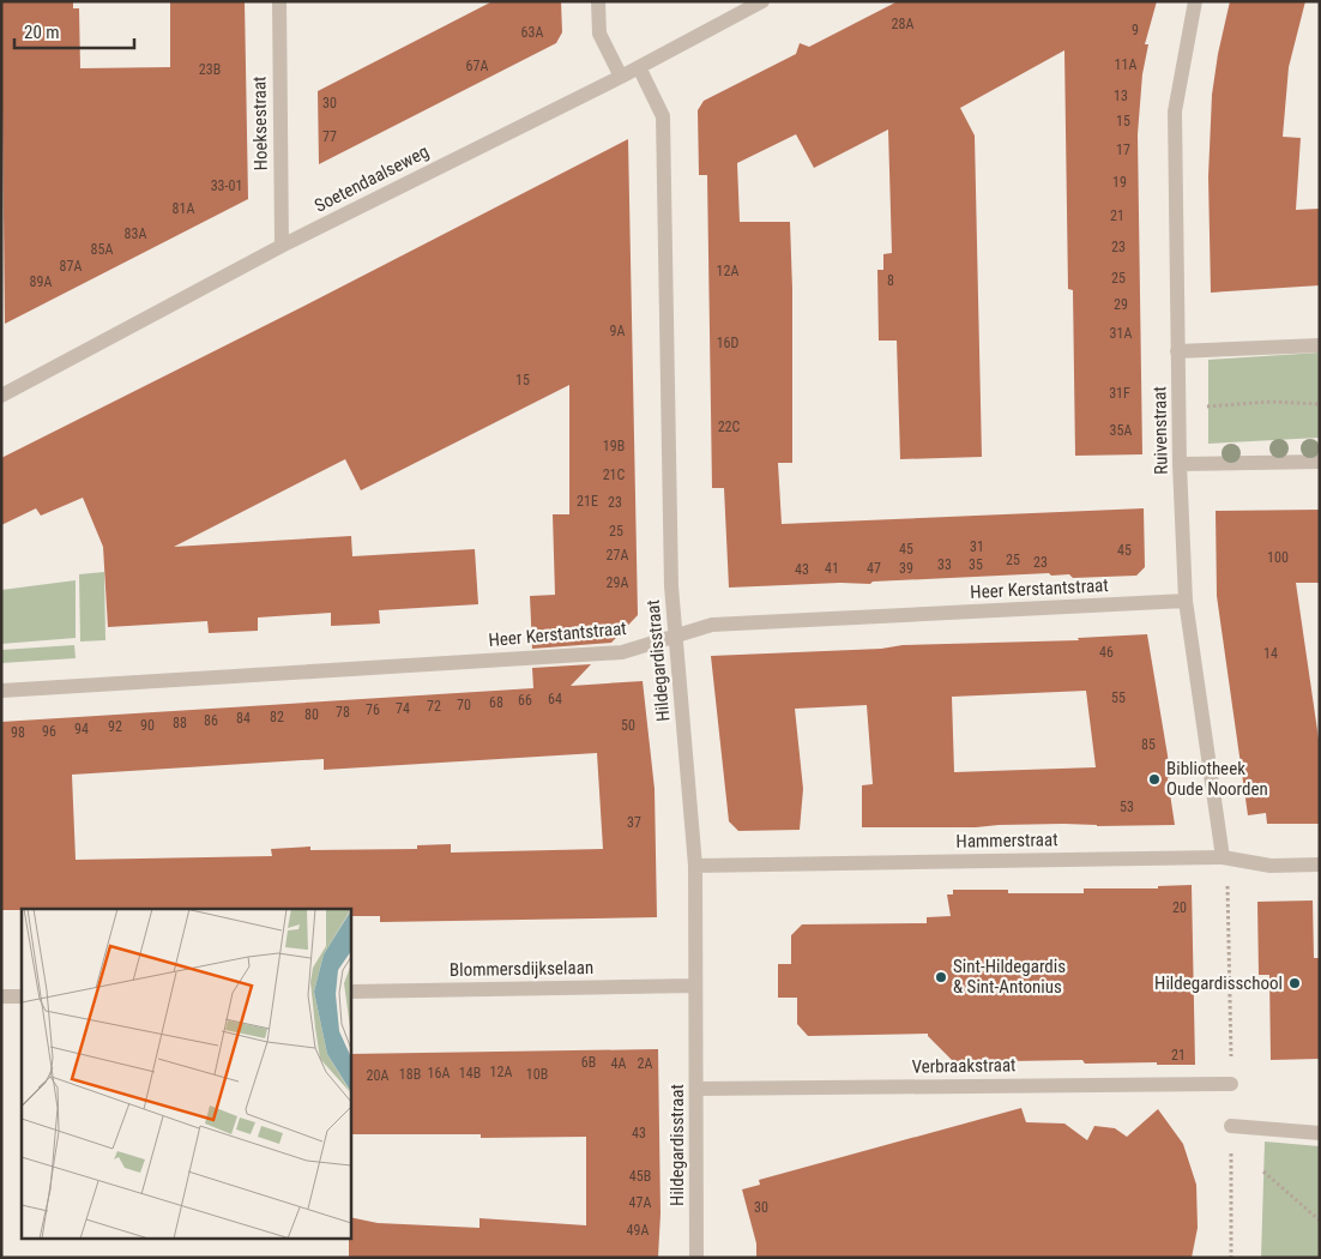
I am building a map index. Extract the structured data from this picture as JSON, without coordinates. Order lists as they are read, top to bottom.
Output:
{
  "streets": {
    "street": [
      "Hoeksestraat",
      "Soetendaalseweg",
      "Ruivenstraat",
      "Heer Kerstantstraat",
      "Hildegardisstraat",
      "Hammerstraat",
      "Blommersdijkselaan",
      "Verbraakstraat"
    ]
  },
  "crossings": [
    ["Hoeksestraat", "Soetendaalseweg"],
    ["Soetendaalseweg", "Hildegardisstraat"],
    ["Ruivenstraat", "Heer Kerstantstraat"],
    ["Ruivenstraat", "Hammerstraat"],
    ["Heer Kerstantstraat", "Hildegardisstraat"],
    ["Hildegardisstraat", "Hammerstraat"],
    ["Hildegardisstraat", "Blommersdijkselaan"],
    ["Hildegardisstraat", "Verbraakstraat"]
  ],
  "places": ["Bibliotheek Oude Noorden", "Sint-Hildegardis & Sint-Antonius", "Hildegardisschool"],
  "house_numbers": [
    "28A",
    "9",
    "63A",
    "11A",
    "67A",
    "23B",
    "13",
    "30",
    "15",
    "77",
    "17",
    "19",
    "33-01",
    "81A",
    "21",
    "83A",
    "23",
    "85A",
    "87A",
    "12A",
    "25",
    "8",
    "89A",
    "29",
    "9A",
    "31A",
    "16D",
    "15",
    "31F",
    "22C",
    "35A",
    "19B",
    "21C",
    "21E",
    "23",
    "25",
    "31",
    "45",
    "45",
    "27A",
    "100",
    "25",
    "23",
    "33",
    "35",
    "41",
    "47",
    "39",
    "43",
    "29A",
    "46",
    "14",
    "55",
    "64",
    "66",
    "68",
    "70",
    "72",
    "74",
    "76",
    "78",
    "80",
    "82",
    "84",
    "86",
    "88",
    "90",
    "50",
    "92",
    "94",
    "96",
    "98",
    "85",
    "53",
    "37",
    "20",
    "21",
    "6B",
    "4A",
    "2A",
    "12A",
    "16A",
    "14B",
    "18B",
    "10B",
    "20A",
    "43",
    "45B",
    "47A",
    "30",
    "49A"
  ],
  "scale_bar": "20 m"
}
